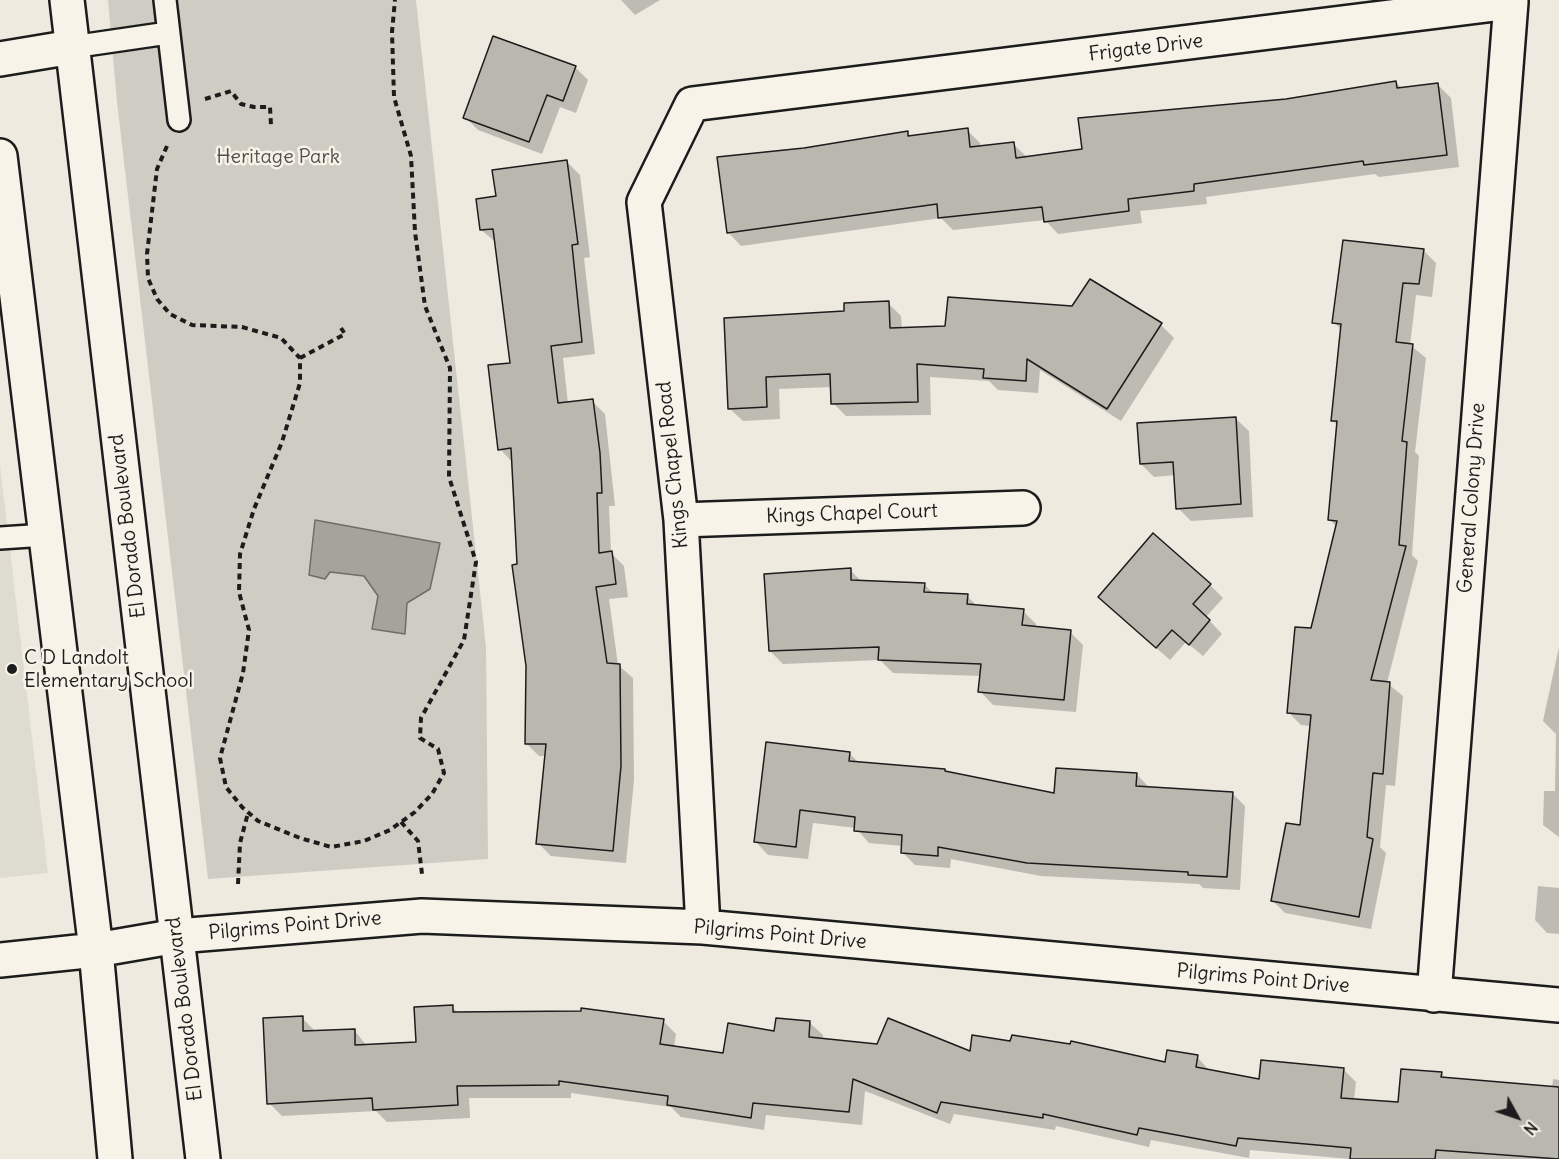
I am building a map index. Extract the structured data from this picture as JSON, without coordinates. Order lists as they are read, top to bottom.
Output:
{
  "streets": {
    "street": [
      "Frigate Drive",
      "Kings Chapel Road",
      "General Colony Drive",
      "Kings Chapel Court",
      "El Dorado Boulevard",
      "Pilgrims Point Drive"
    ]
  },
  "crossings": [
    ["Frigate Drive", "Kings Chapel Road"],
    ["Frigate Drive", "General Colony Drive"],
    ["Kings Chapel Road", "Kings Chapel Court"],
    ["Kings Chapel Road", "Pilgrims Point Drive"],
    ["General Colony Drive", "Pilgrims Point Drive"],
    ["El Dorado Boulevard", "Pilgrims Point Drive"]
  ],
  "parks": ["Heritage Park"],
  "places": ["C D Landolt Elementary School"],
  "north": "bottom right"
}
